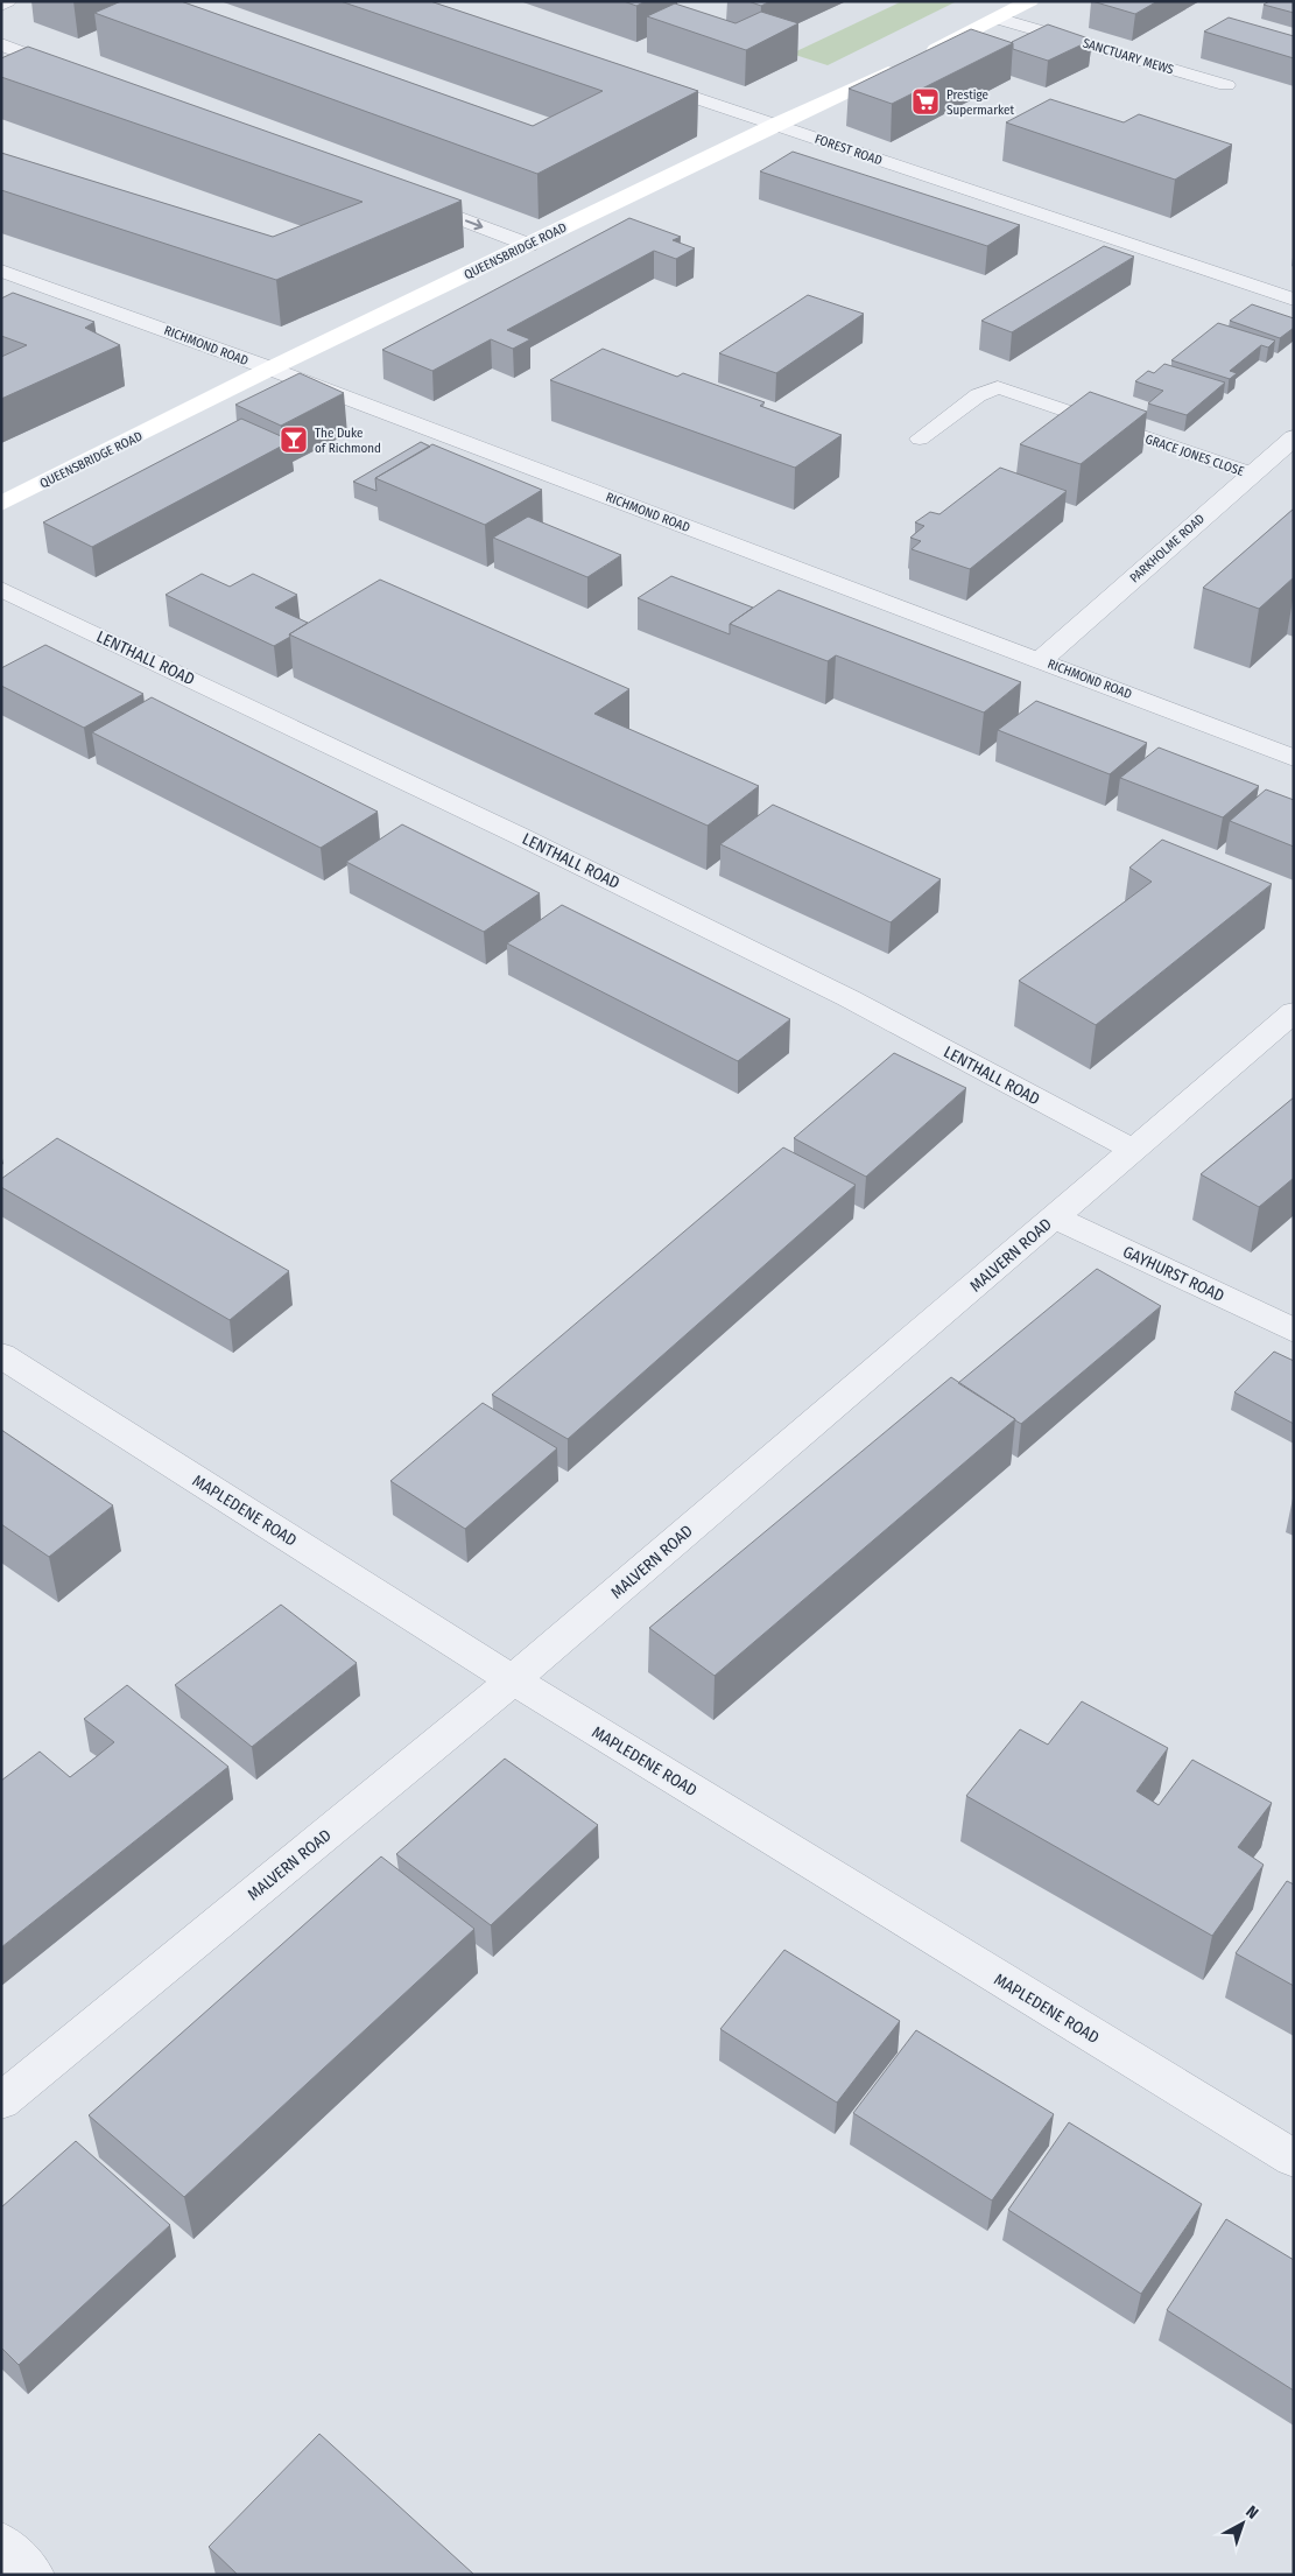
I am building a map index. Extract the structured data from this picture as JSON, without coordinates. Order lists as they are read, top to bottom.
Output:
{
  "streets": {
    "main road": ["QUEENSBRIDGE ROAD"],
    "street": [
      "SANCTUARY MEWS",
      "FOREST ROAD",
      "RICHMOND ROAD",
      "PARKHOLME ROAD",
      "LENTHALL ROAD",
      "MALVERN ROAD",
      "GAYHURST ROAD",
      "MAPLEDENE ROAD"
    ],
    "lane": ["GRACE JONES CLOSE"]
  },
  "crossings": [
    ["SANCTUARY MEWS", "QUEENSBRIDGE ROAD"],
    ["FOREST ROAD", "QUEENSBRIDGE ROAD"],
    ["QUEENSBRIDGE ROAD", "RICHMOND ROAD"],
    ["RICHMOND ROAD", "PARKHOLME ROAD"],
    ["GRACE JONES CLOSE", "PARKHOLME ROAD"],
    ["LENTHALL ROAD", "MALVERN ROAD"],
    ["MALVERN ROAD", "GAYHURST ROAD"],
    ["MALVERN ROAD", "MAPLEDENE ROAD"]
  ],
  "places": {
    "supermarket": ["Prestige Supermarket"],
    "bar": ["The Duke of Richmond"]
  },
  "north": "top right"
}
